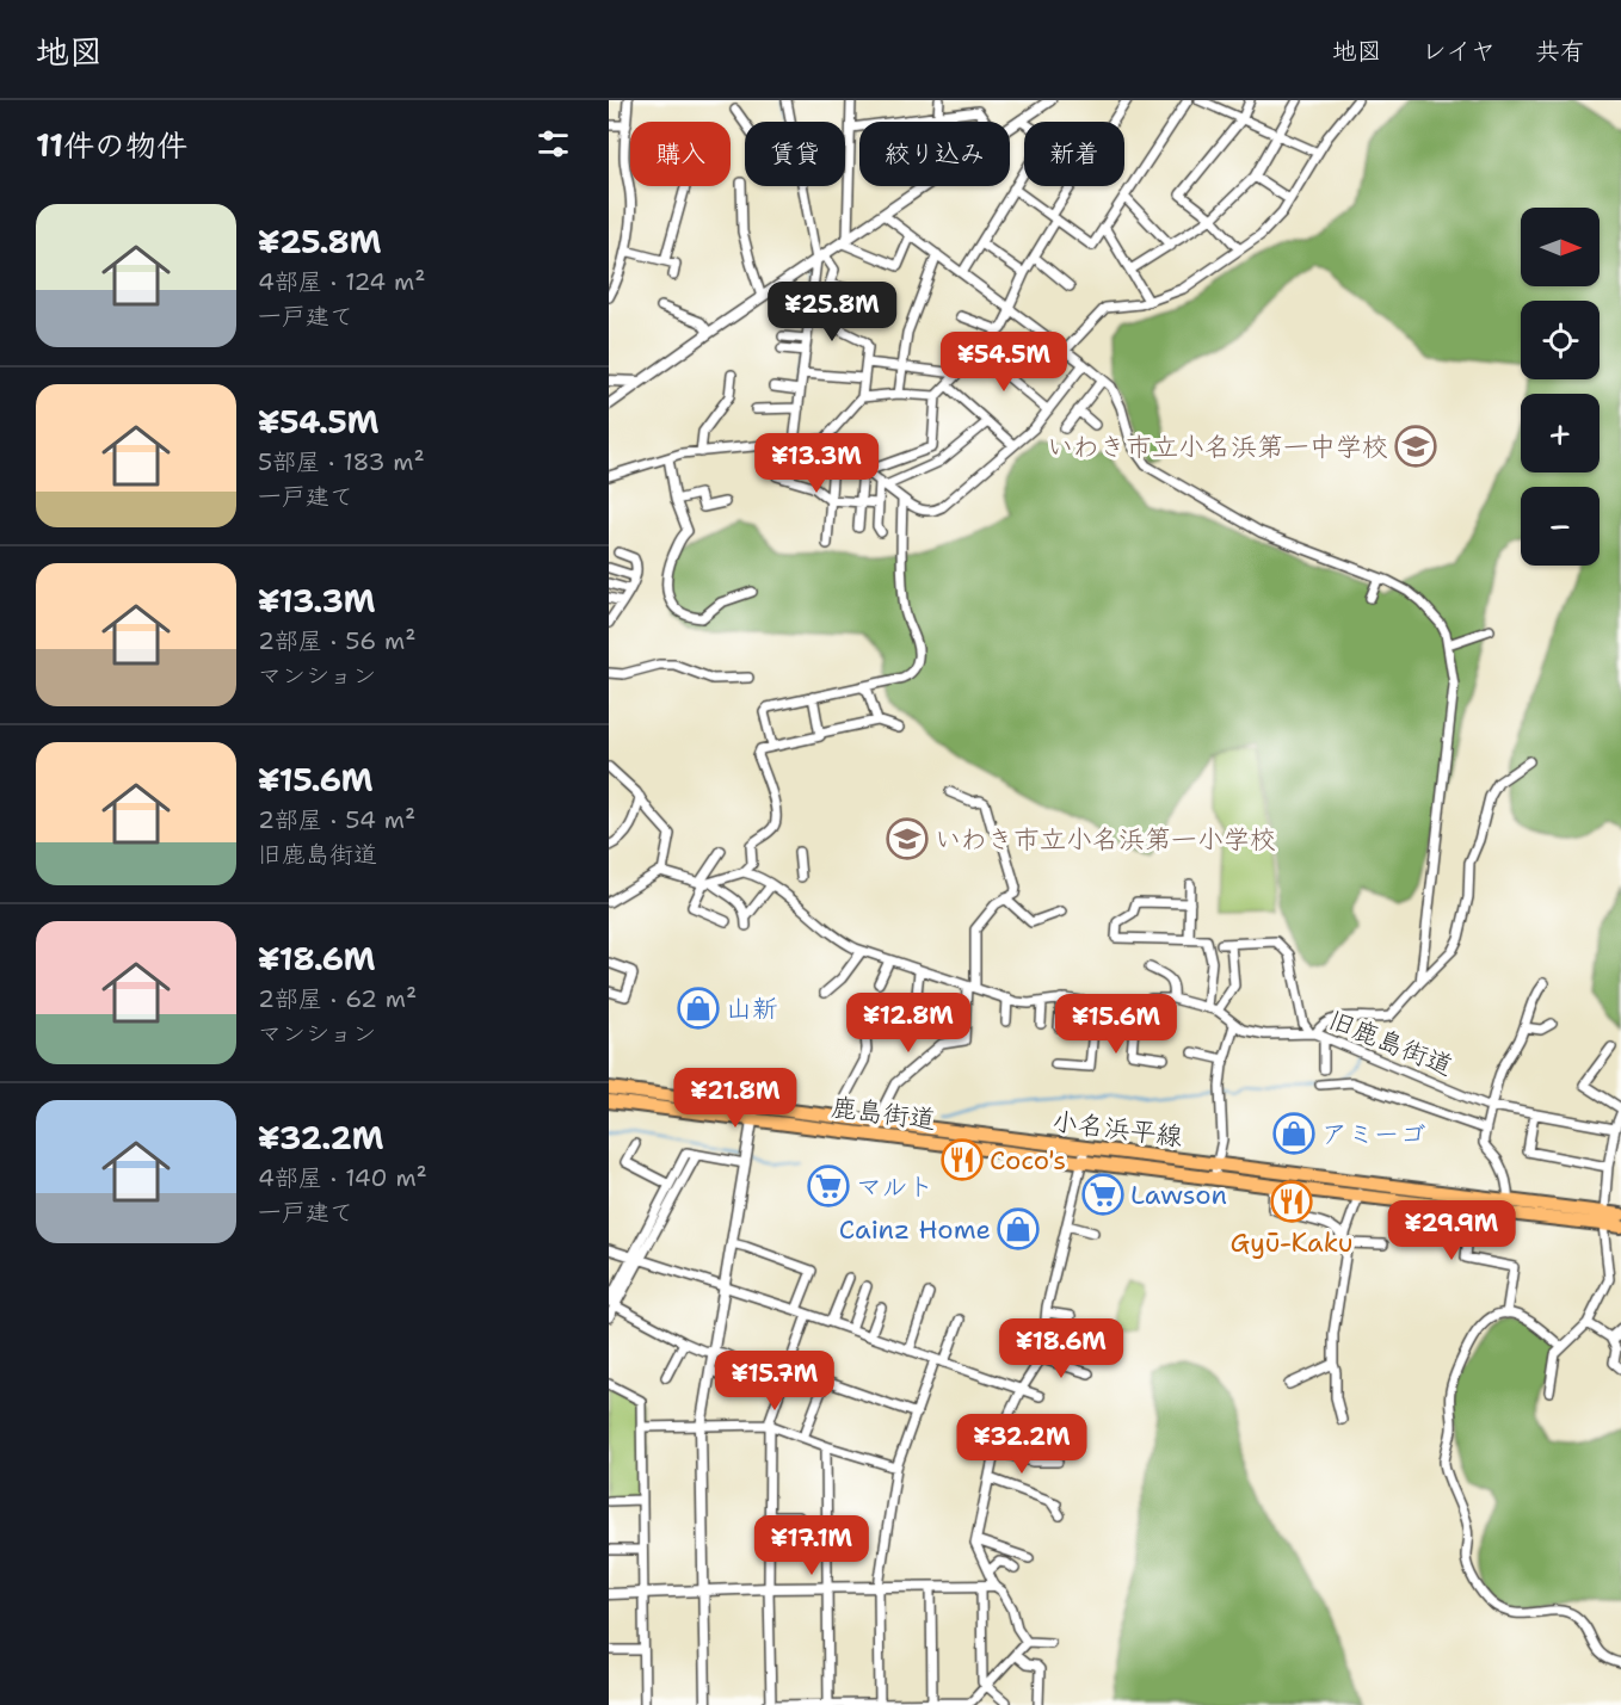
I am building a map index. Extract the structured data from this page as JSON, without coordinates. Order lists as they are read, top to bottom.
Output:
{
  "streets": {
    "main road": ["鹿島街道", "小名浜平線"],
    "street": ["旧鹿島街道"]
  },
  "crossings": [
    ["鹿島街道", "小名浜平線"]
  ],
  "places": {
    "school or university": ["いわき市立小名浜第一中学校", "いわき市立小名浜第一小学校"],
    "shop": ["山新", "アミーゴ", "Cainz Home"],
    "restaurant": ["Coco's", "Gyū-Kaku"],
    "supermarket": ["マルト", "Lawson"]
  },
  "north": "right",
  "page": {
    "header": "地図",
    "nav": ["地図", "レイヤ", "共有"],
    "heading": "11件の物件",
    "chip": [
      "購入",
      "賃貸",
      "絞り込み",
      "新着"
    ],
    "list": [
      {
        "name": "¥25.8M",
        "note": "4部屋 · 124 m² · 一戸建て"
      },
      {
        "name": "¥54.5M",
        "note": "5部屋 · 183 m² · 一戸建て"
      },
      {
        "name": "¥13.3M",
        "note": "2部屋 · 56 m² · マンション"
      },
      {
        "name": "¥15.6M",
        "note": "2部屋 · 54 m² · 旧鹿島街道"
      },
      {
        "name": "¥18.6M",
        "note": "2部屋 · 62 m² · マンション"
      },
      {
        "name": "¥32.2M",
        "note": "4部屋 · 140 m² · 一戸建て"
      }
    ],
    "map_buttons": ["+", "−"],
    "price": [
      "¥25.8M",
      "¥54.5M",
      "¥13.3M",
      "¥12.8M",
      "¥15.6M",
      "¥21.8M",
      "¥29.9M",
      "¥18.6M",
      "¥15.7M",
      "¥32.2M",
      "¥17.1M"
    ]
  }
}
